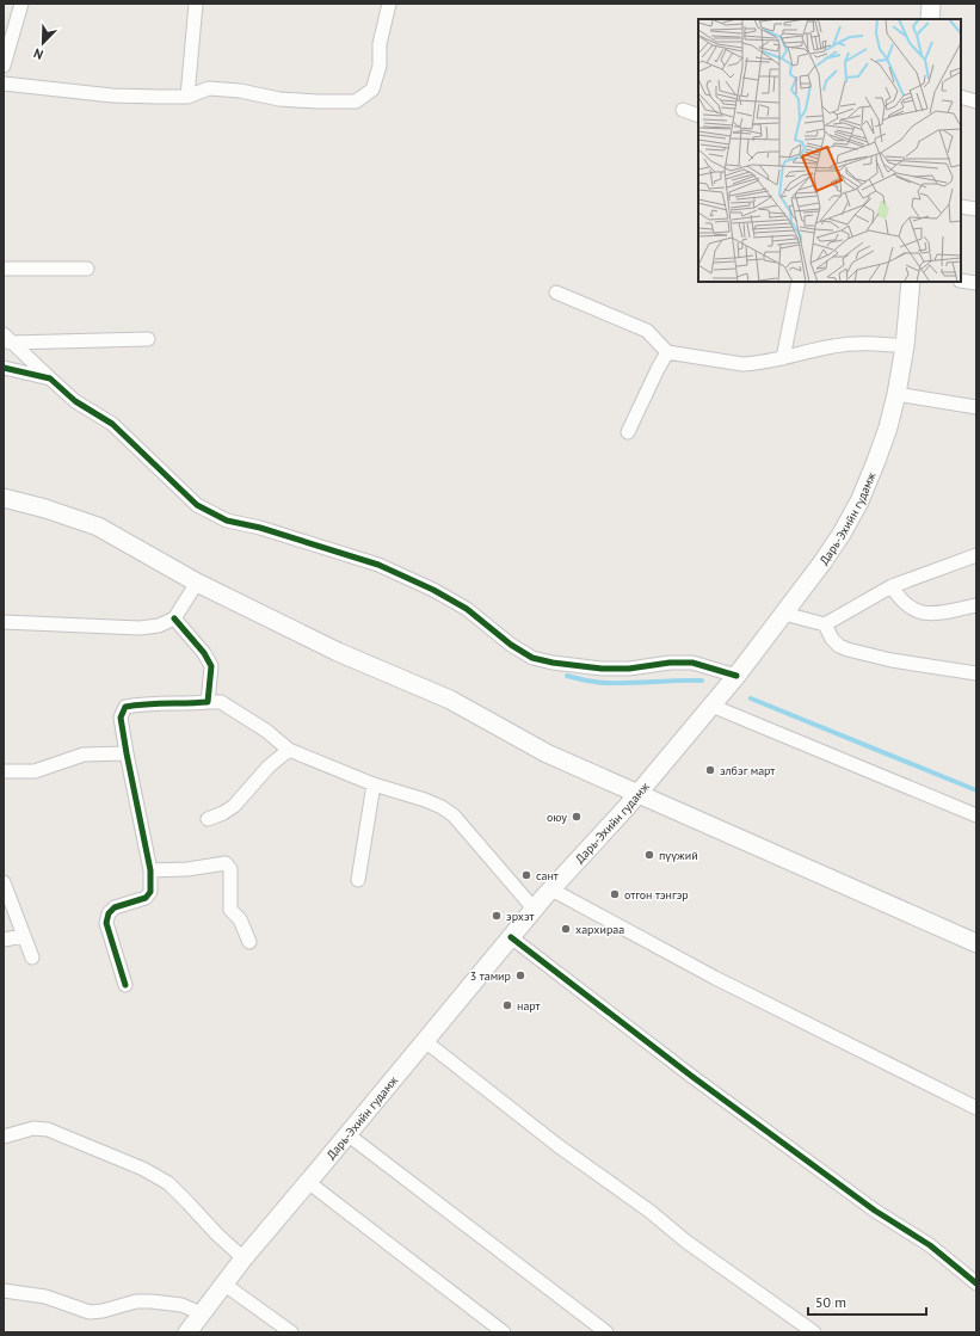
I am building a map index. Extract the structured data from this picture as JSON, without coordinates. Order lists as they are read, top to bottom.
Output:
{
  "streets": {
    "main road": ["Дарь-Эхийн гудамж"]
  },
  "places": [
    "элбэг март",
    "оюу",
    "пүүжий",
    "сант",
    "отгон тэнгэр",
    "эрхэт",
    "хархираа",
    "3 тамир",
    "нарт"
  ],
  "scale_bar": "50 m",
  "north": "bottom left"
}
